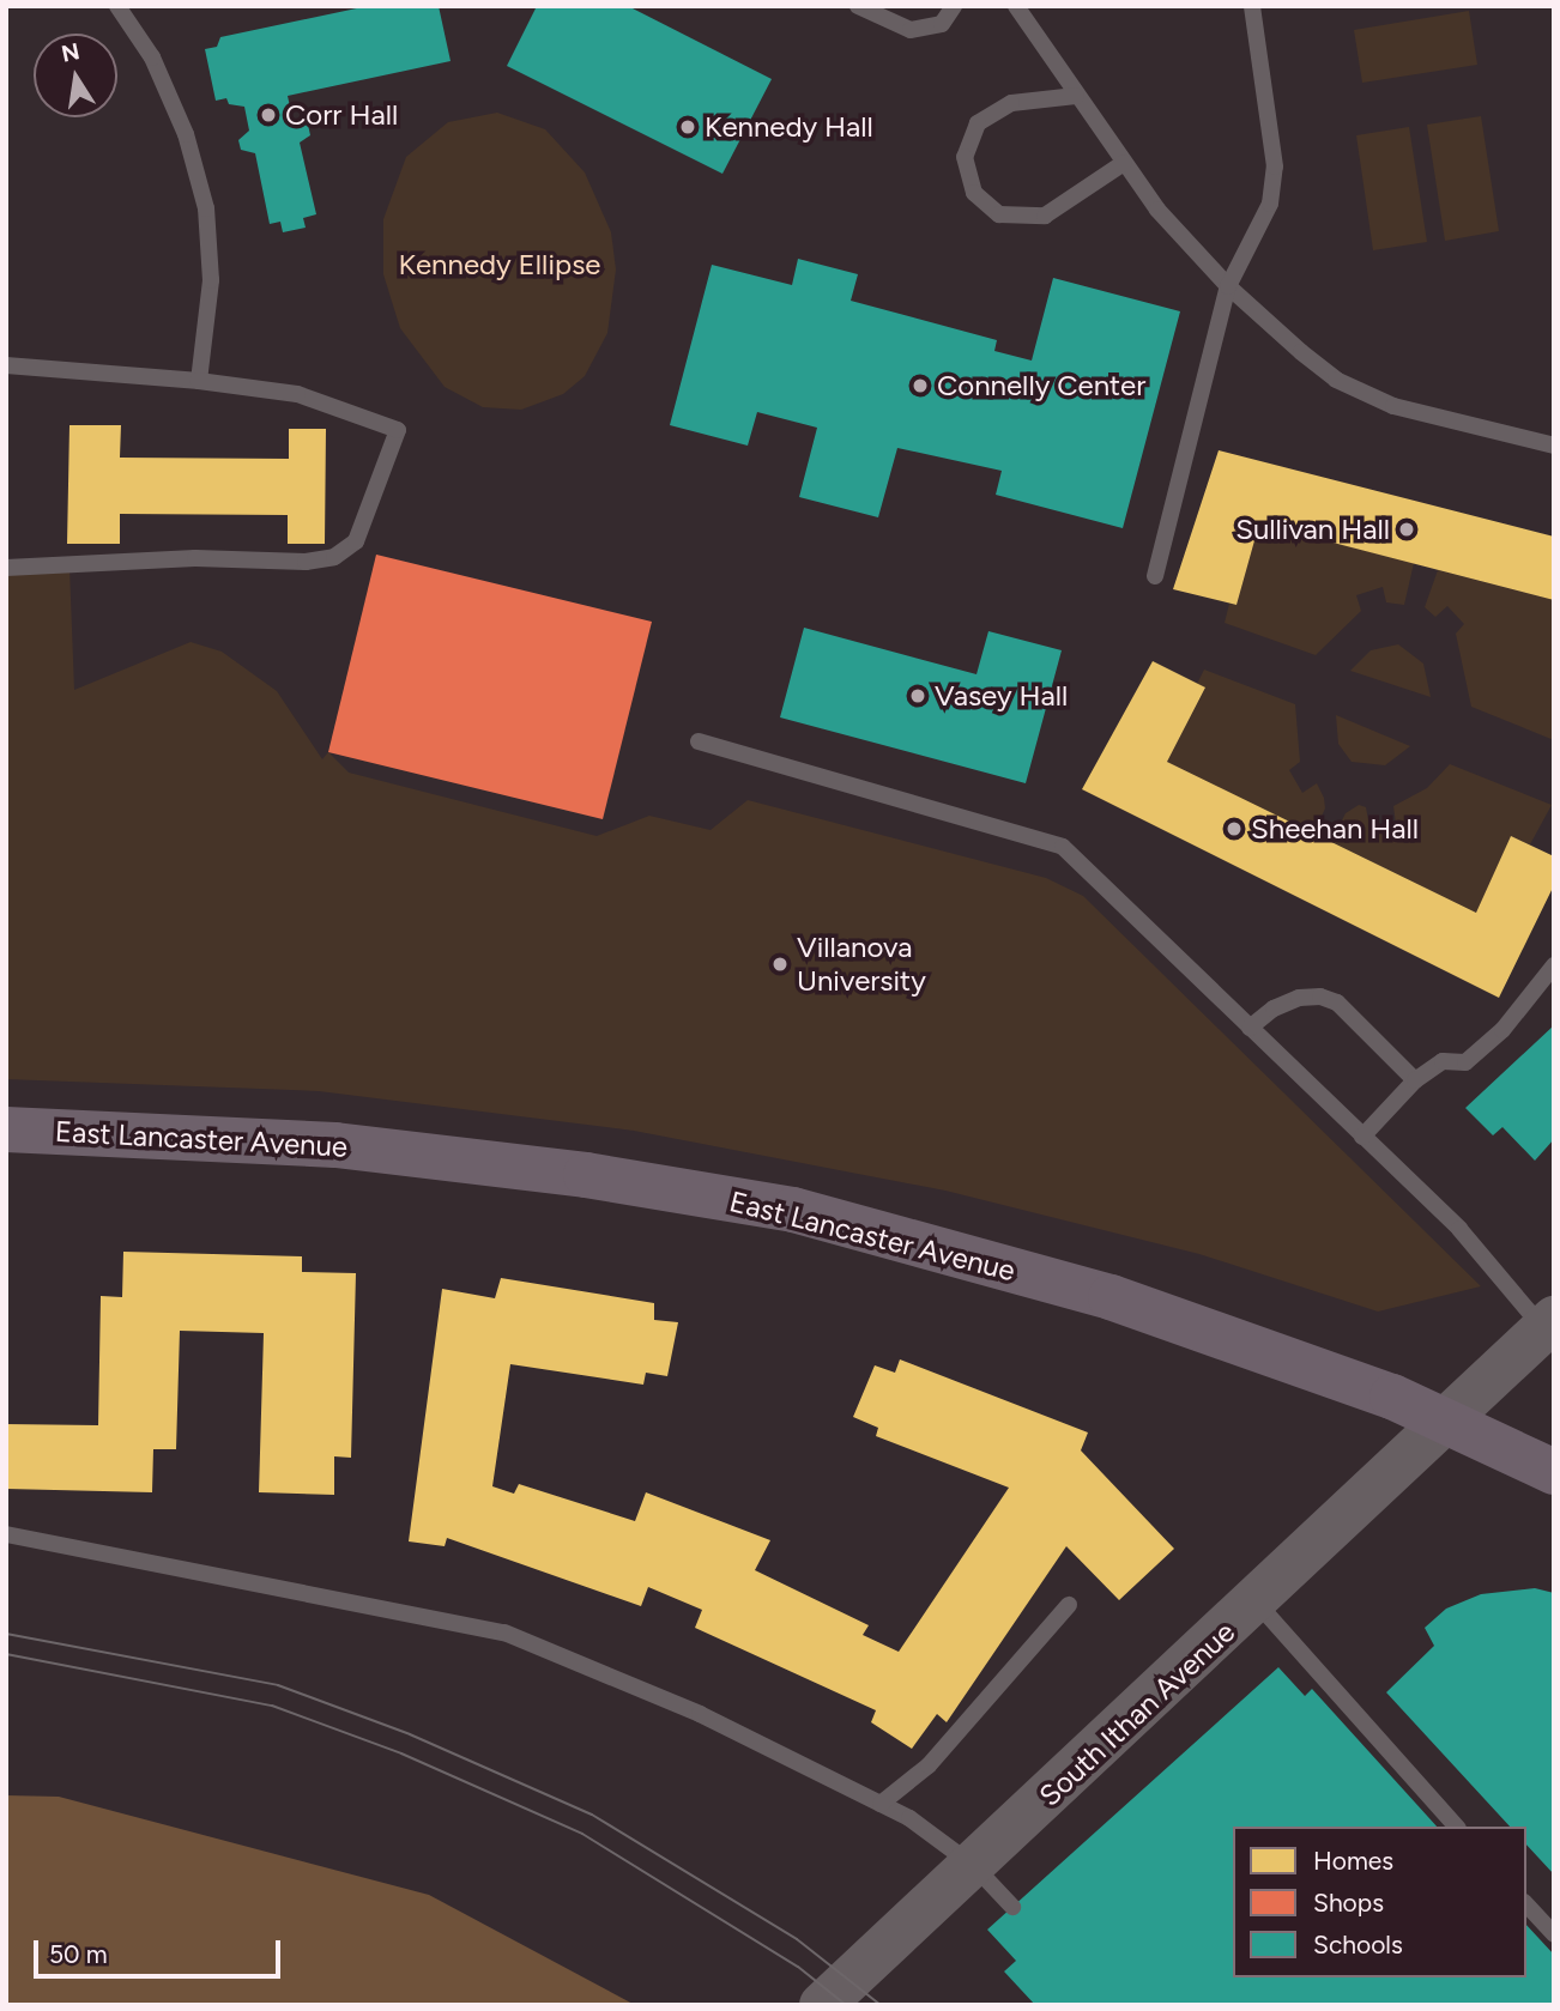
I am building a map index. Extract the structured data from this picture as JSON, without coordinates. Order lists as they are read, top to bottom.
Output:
{
  "streets": {
    "highway": ["East Lancaster Avenue"],
    "street": ["South Ithan Avenue"]
  },
  "crossings": [
    ["East Lancaster Avenue", "South Ithan Avenue"]
  ],
  "parks": ["Kennedy Ellipse"],
  "places": [
    "Corr Hall",
    "Kennedy Hall",
    "Connelly Center",
    "Sullivan Hall",
    "Vasey Hall",
    "Sheehan Hall",
    "Villanova University"
  ],
  "legend": ["Homes", "Shops", "Schools"],
  "scale_bar": "50 m",
  "north": "top"
}
